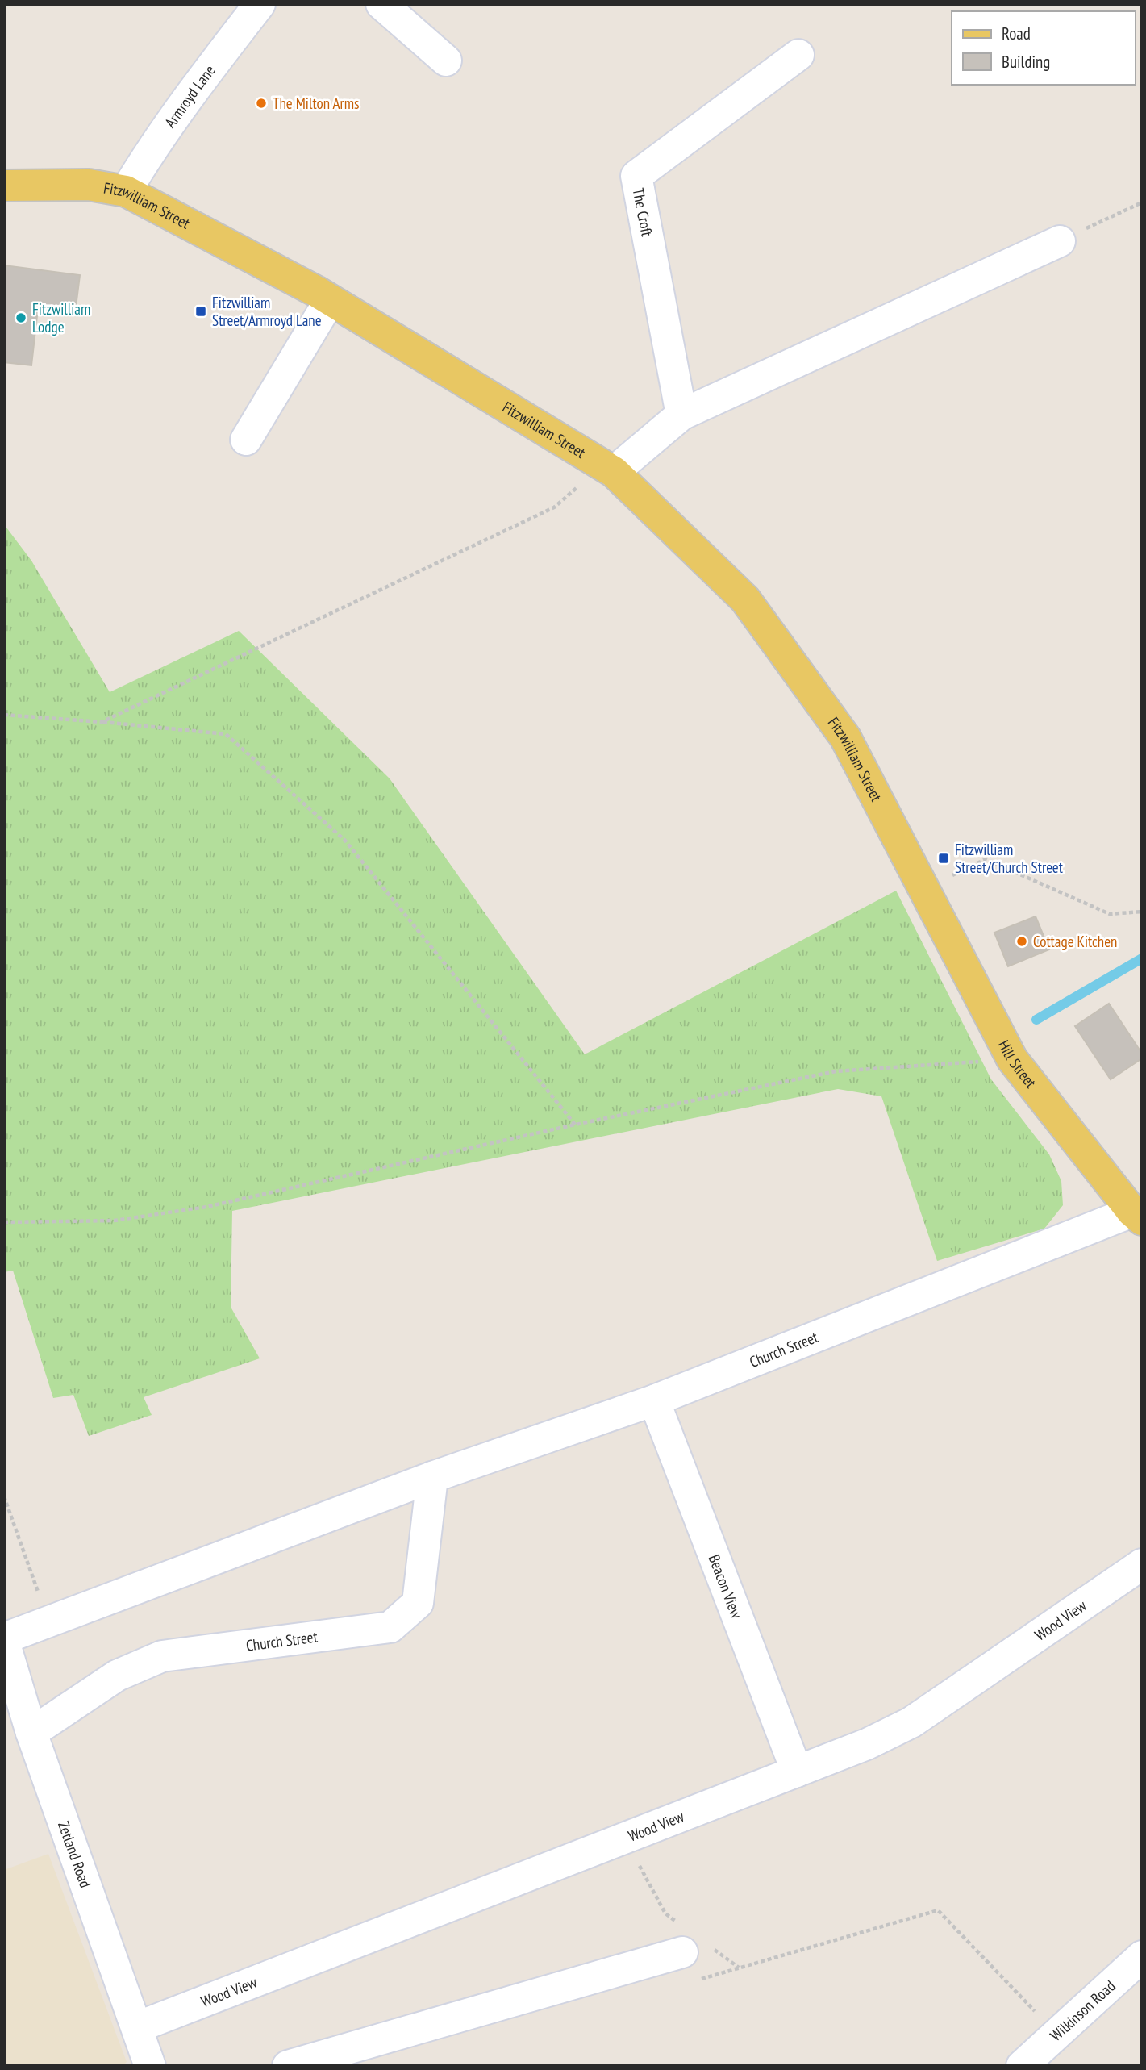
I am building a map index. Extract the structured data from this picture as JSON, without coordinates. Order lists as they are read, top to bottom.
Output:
{
  "streets": {
    "main road": ["Fitzwilliam Street", "Hill Street"],
    "street": [
      "Armroyd Lane",
      "The Croft",
      "Church Street",
      "Beacon View",
      "Wood View",
      "Zetland Road",
      "Wilkinson Road"
    ]
  },
  "crossings": [
    ["Armroyd Lane", "Fitzwilliam Street"],
    ["Fitzwilliam Street", "Hill Street"],
    ["Hill Street", "Church Street"],
    ["Church Street", "Beacon View"],
    ["Church Street", "Zetland Road"],
    ["Beacon View", "Wood View"],
    ["Wood View", "Zetland Road"]
  ],
  "places": {
    "other": ["The Milton Arms", "Fitzwilliam Lodge", "Cottage Kitchen"],
    "transit": ["Fitzwilliam Street/Armroyd Lane", "Fitzwilliam Street/Church Street"]
  },
  "legend": ["Road", "Building"]
}
